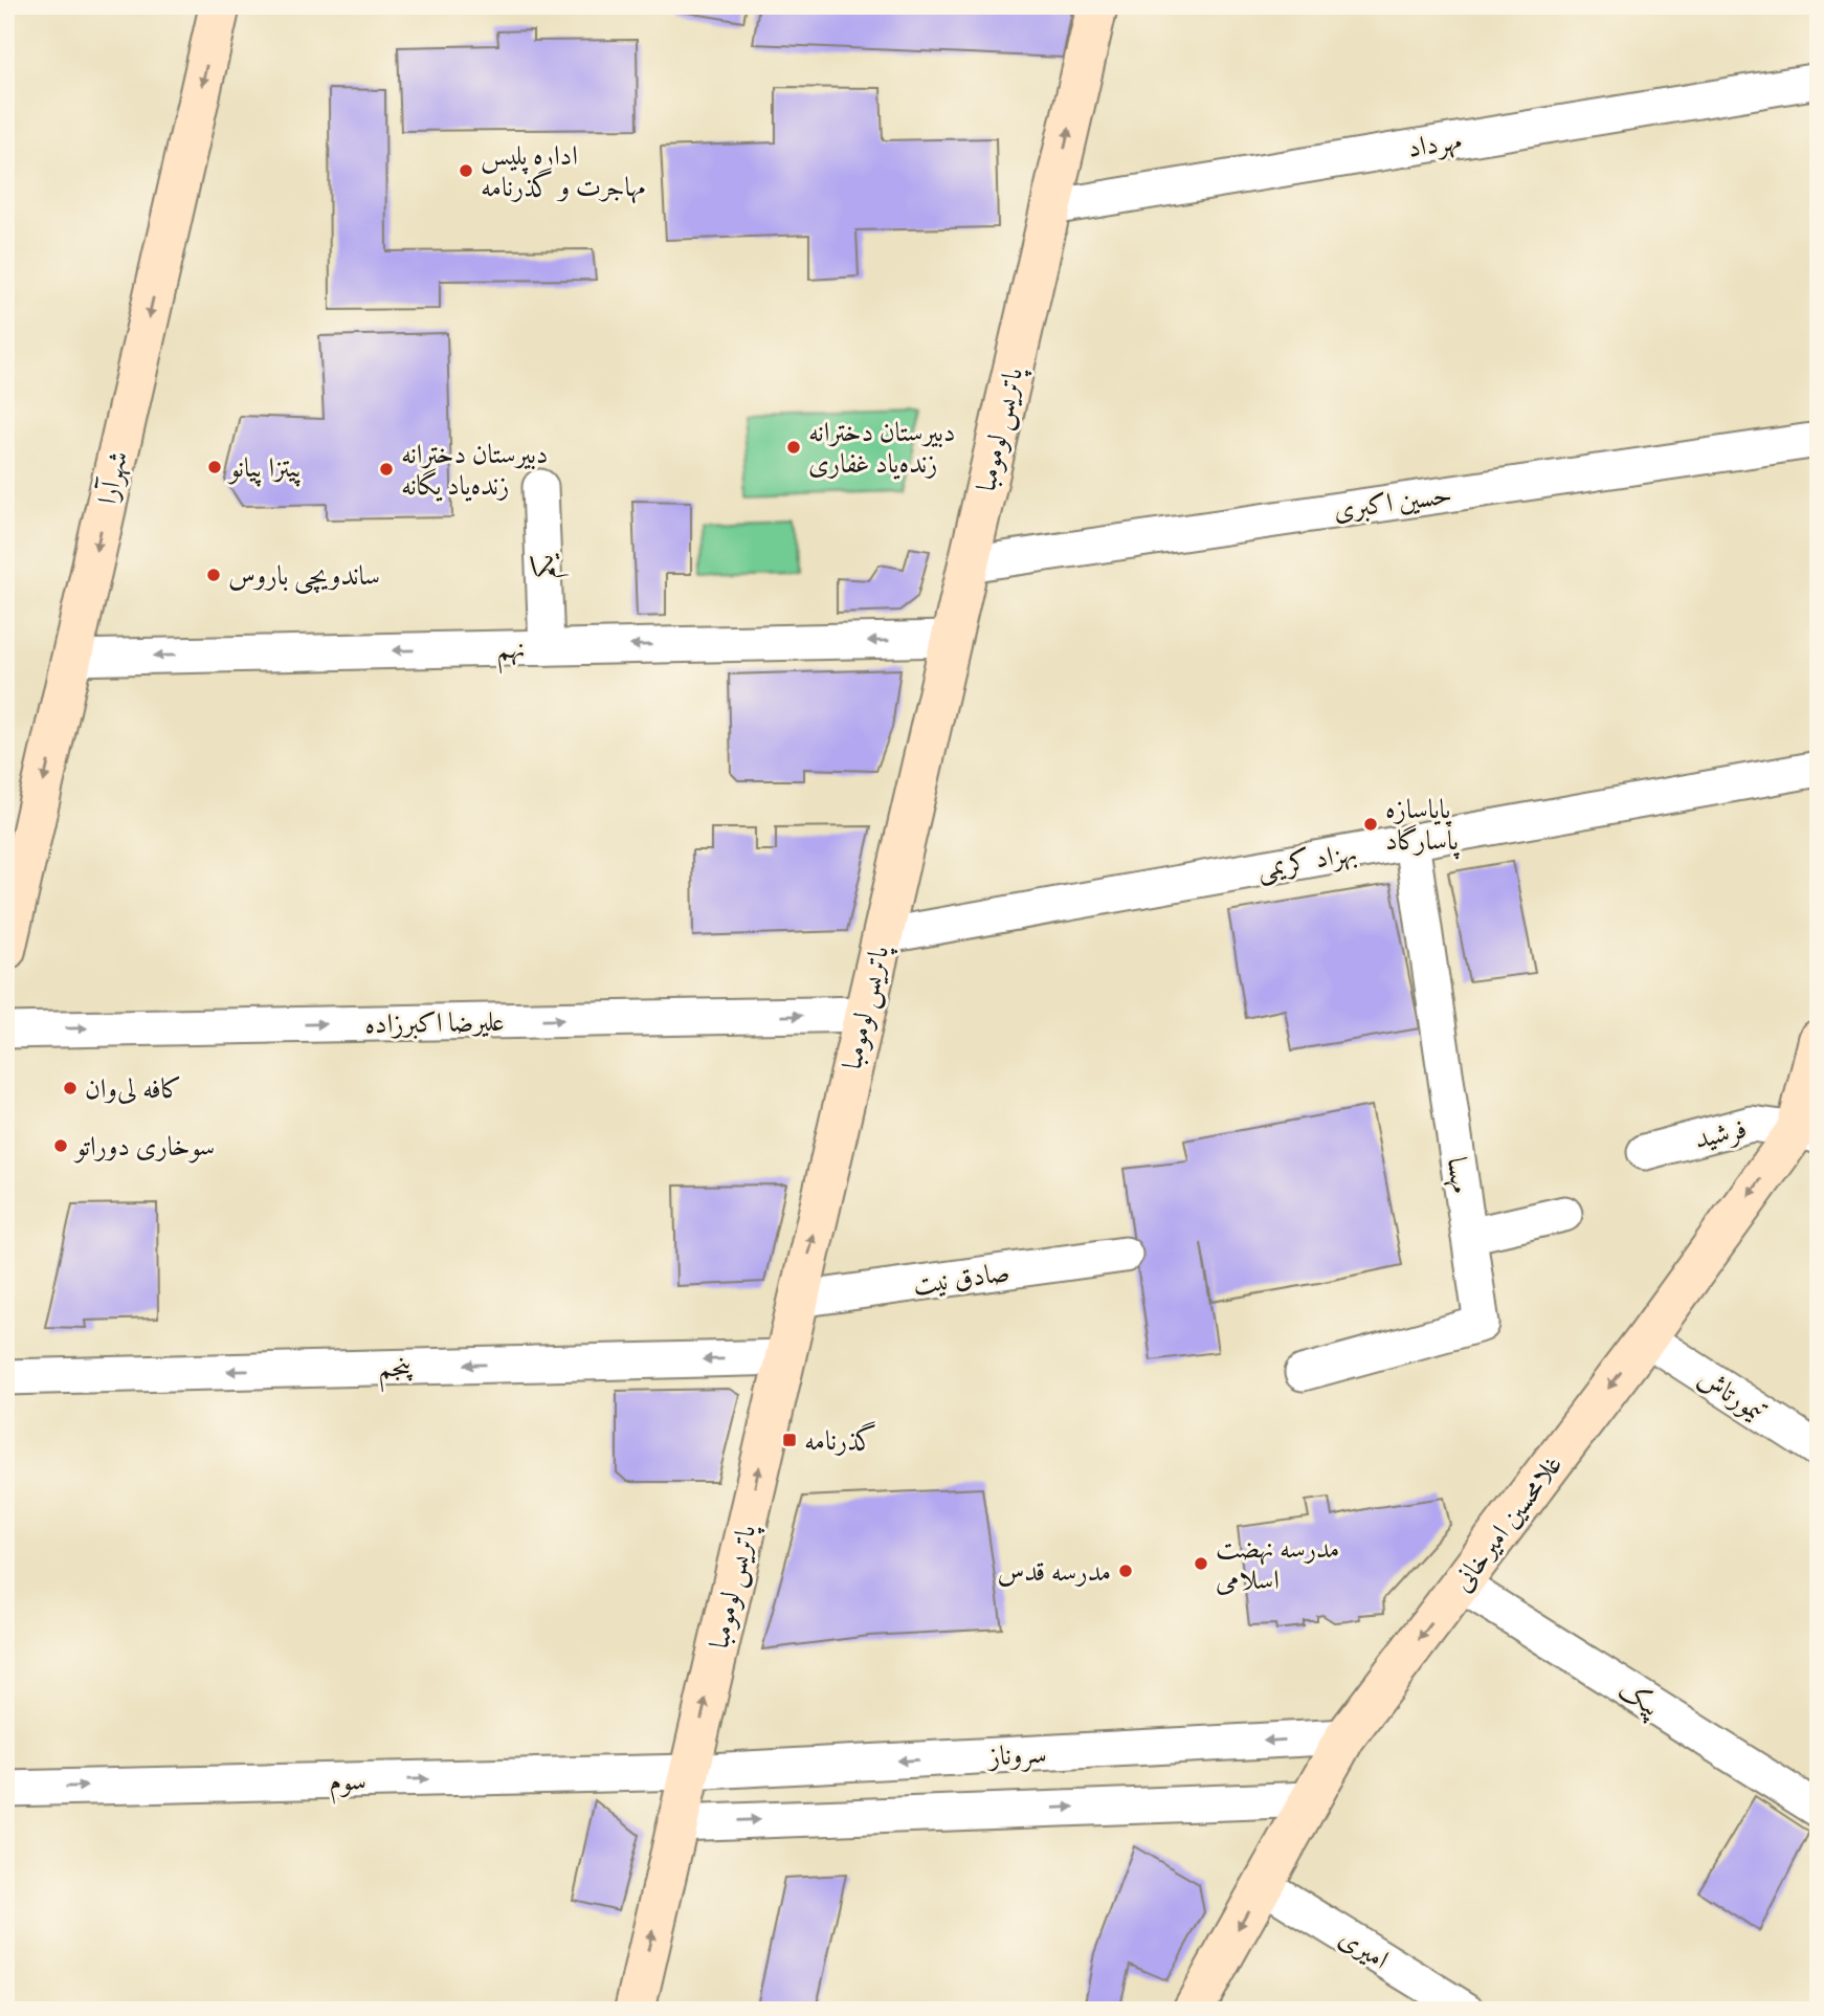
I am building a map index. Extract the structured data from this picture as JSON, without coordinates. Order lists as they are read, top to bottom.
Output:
{
  "streets": {
    "main road": ["پاتریس لومومبا", "شهرآرا", "غلامحسین امیرخانی"],
    "street": [
      "مهرداد",
      "حسین اکبری",
      "یکم",
      "نهم",
      "بهزاد کریمی",
      "علیرضا اکبرزاده",
      "فرشید",
      "مهسا",
      "صادق نیت",
      "پنجم",
      "تیمورتاش",
      "پیک",
      "سروناز",
      "سوم",
      "امیری"
    ]
  },
  "crossings": [
    ["مهرداد", "پاتریس لومومبا"],
    ["پاتریس لومومبا", "حسین اکبری"],
    ["پاتریس لومومبا", "نهم"],
    ["پاتریس لومومبا", "بهزاد کریمی"],
    ["پاتریس لومومبا", "علیرضا اکبرزاده"],
    ["پاتریس لومومبا", "صادق نیت"],
    ["پاتریس لومومبا", "پنجم"],
    ["پاتریس لومومبا", "سروناز"],
    ["پاتریس لومومبا", "سوم"],
    ["شهرآرا", "نهم"],
    ["یکم", "نهم"],
    ["بهزاد کریمی", "مهسا"],
    ["فرشید", "غلامحسین امیرخانی"],
    ["تیمورتاش", "غلامحسین امیرخانی"],
    ["غلامحسین امیرخانی", "پیک"],
    ["غلامحسین امیرخانی", "سروناز"],
    ["غلامحسین امیرخانی", "امیری"],
    ["سروناز", "سوم"]
  ],
  "one_way": [
    "پاتریس لومومبا",
    "شهرآرا",
    "نهم",
    "علیرضا اکبرزاده",
    "پنجم",
    "غلامحسین امیرخانی",
    "سوم"
  ],
  "places": {
    "other": [
      "اداره پلیس مهاجرت و گذرنامه",
      "دبیرستان دخترانه زنده‌یاد غفاری",
      "پیتزا پیانو",
      "دبیرستان دخترانه زنده‌یاد یگانه",
      "ساندویچی باروس",
      "پایاسازه پاسارگاد",
      "کافه لی‌وان",
      "سوخاری دوراتو",
      "مدرسه نهضت اسلامی",
      "مدرسه قدس"
    ],
    "transit": ["گذرنامه"]
  }
}
